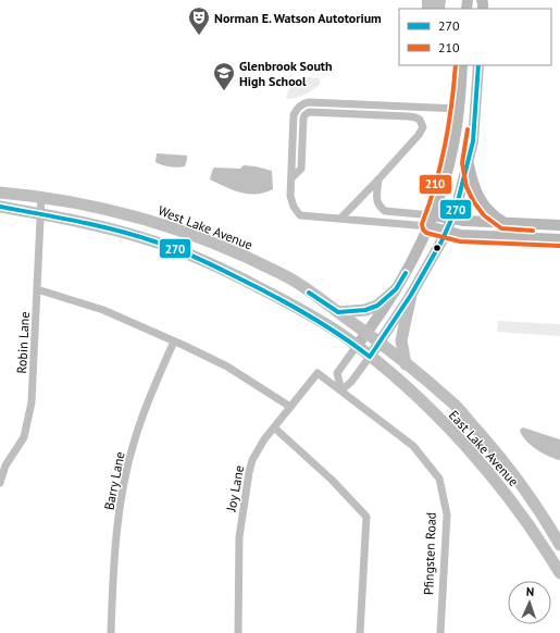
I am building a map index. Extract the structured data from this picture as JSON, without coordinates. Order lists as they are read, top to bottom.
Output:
{
  "streets": {
    "main road": ["West Lake Avenue", "East Lake Avenue"],
    "street": [
      "Robin Lane",
      "Barry Lane",
      "Joy Lane",
      "Pfingsten Road"
    ]
  },
  "crossings": [
    ["West Lake Avenue", "Robin Lane"],
    ["West Lake Avenue", "East Lake Avenue"],
    ["Joy Lane", "Pfingsten Road"]
  ],
  "places": {
    "theatre": ["Norman E. Watson Autotorium"],
    "school or university": ["Glenbrook South High School"]
  },
  "lines": ["transit line 270", "transit line 210"],
  "legend": ["270", "210"],
  "north": "top"
}
